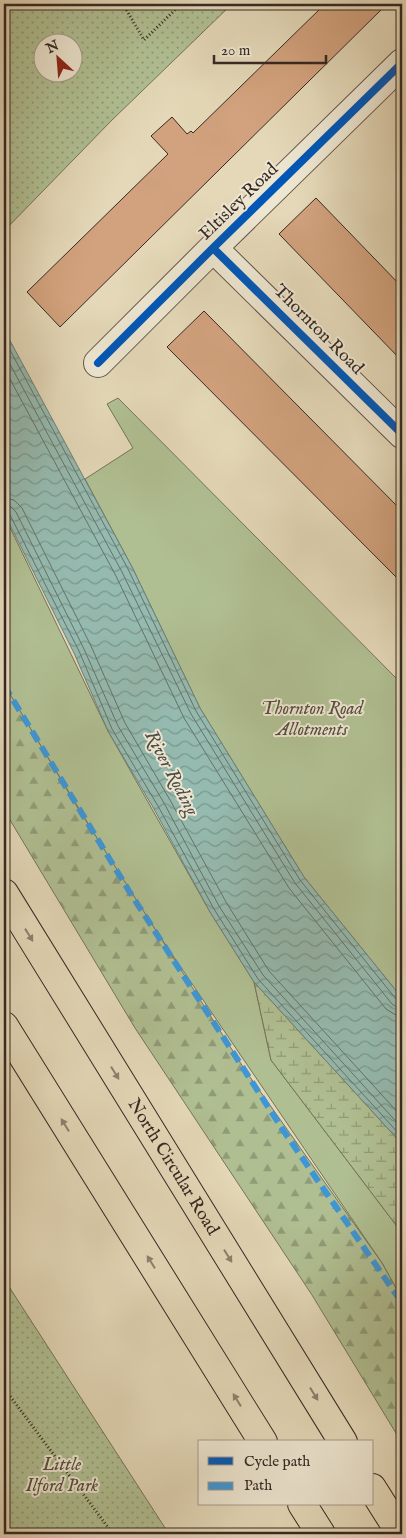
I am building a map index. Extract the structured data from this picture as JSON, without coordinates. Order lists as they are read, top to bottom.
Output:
{
  "streets": {
    "highway": ["North Circular Road"],
    "street": ["Eltisley Road", "Thornton Road"]
  },
  "crossings": [
    ["Eltisley Road", "Thornton Road"]
  ],
  "water": ["River Roding"],
  "parks": ["Thornton Road Allotments", "Little Ilford Park"],
  "legend": ["Cycle path", "Path"],
  "scale_bar": "20 m",
  "north": "top left"
}
